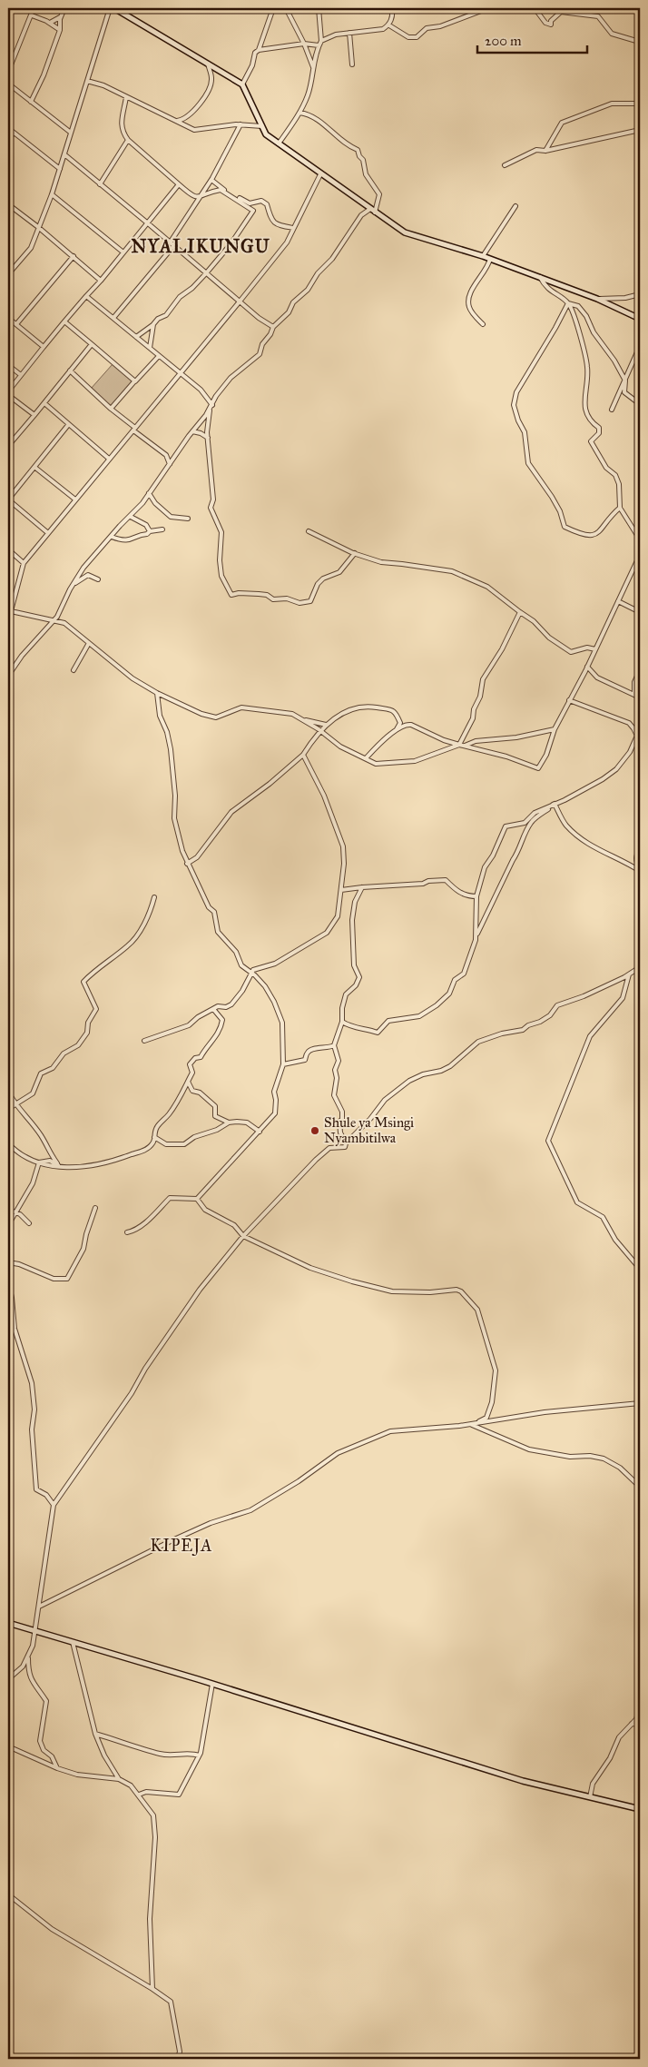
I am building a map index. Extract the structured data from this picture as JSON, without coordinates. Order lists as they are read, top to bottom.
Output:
{
  "districts": ["NYALIKUNGU", "KIPEJA"],
  "places": ["Shule ya Msingi Nyambitilwa"],
  "scale_bar": "200 m"
}
